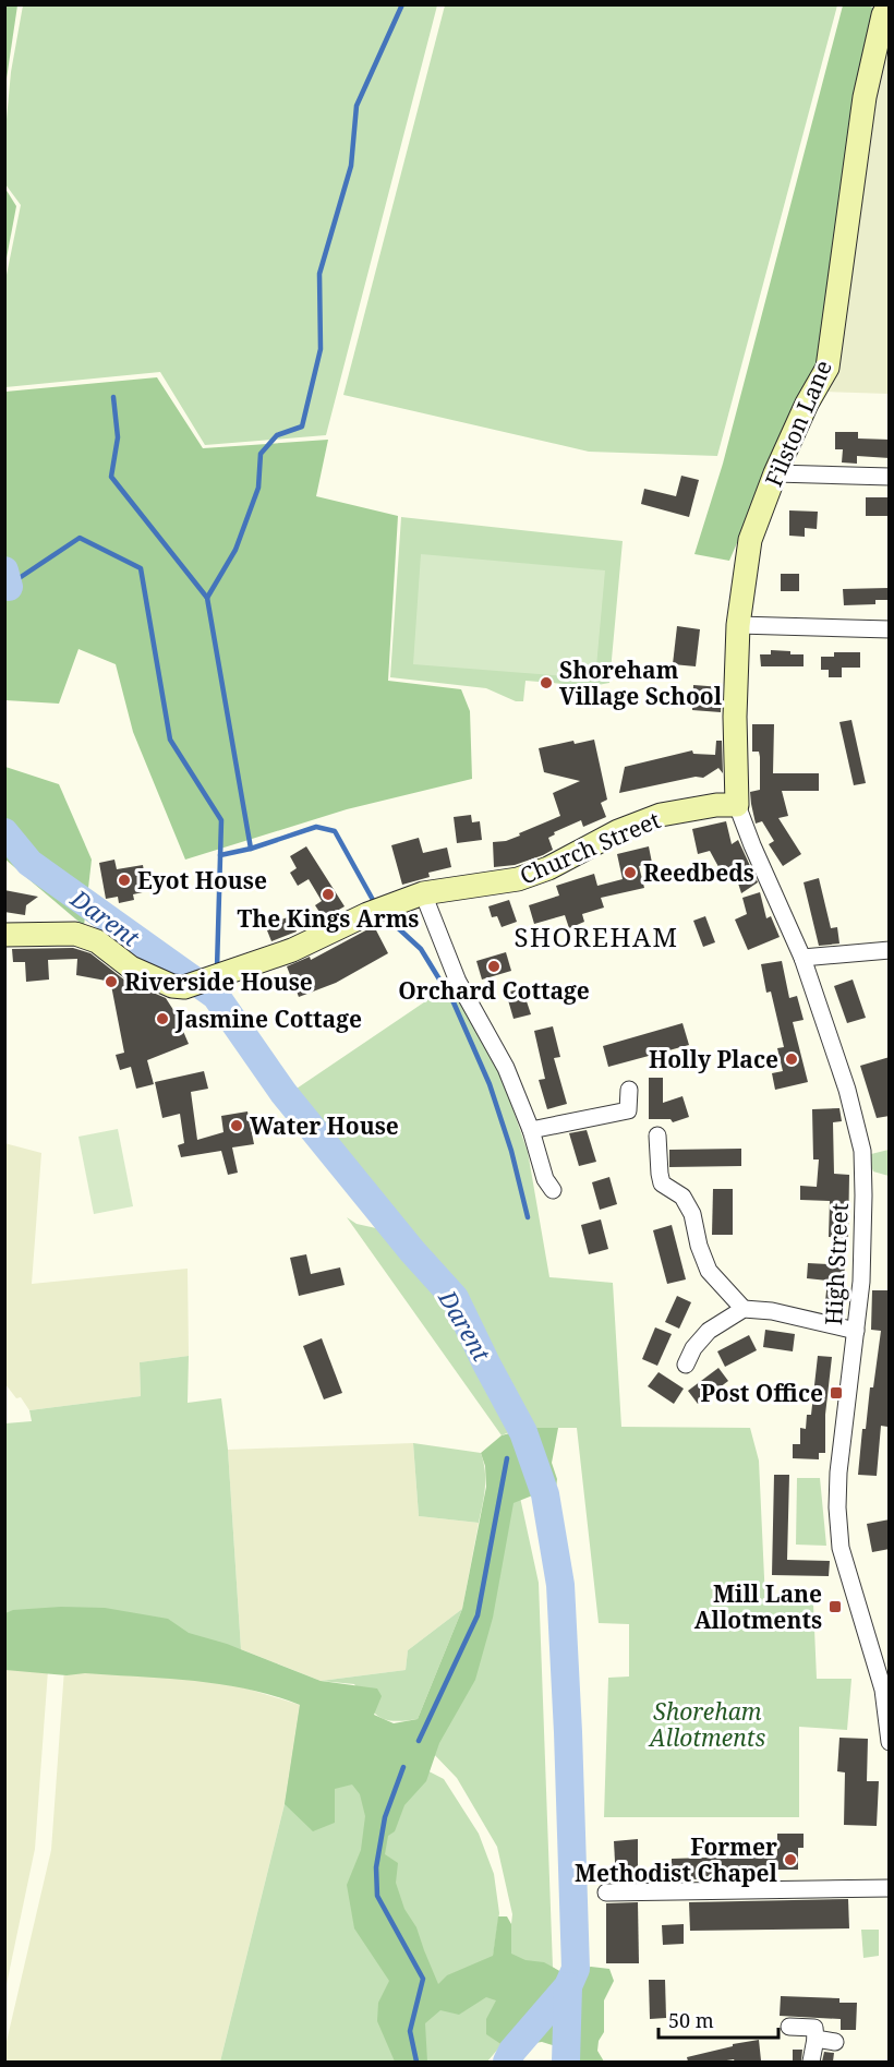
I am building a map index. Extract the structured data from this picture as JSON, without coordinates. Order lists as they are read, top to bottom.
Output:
{
  "streets": {
    "street": ["Filston Lane", "Church Street", "High Street"]
  },
  "crossings": [
    ["Filston Lane", "Church Street"],
    ["Filston Lane", "High Street"],
    ["Church Street", "High Street"]
  ],
  "districts": ["SHOREHAM"],
  "water": ["Darent"],
  "parks": ["Shoreham Allotments"],
  "places": {
    "other": [
      "Shoreham Village School",
      "Reedbeds",
      "Eyot House",
      "The Kings Arms",
      "Orchard Cottage",
      "Riverside House",
      "Jasmine Cottage",
      "Holly Place",
      "Water House",
      "Former Methodist Chapel"
    ],
    "transit": ["Post Office", "Mill Lane Allotments"]
  },
  "scale_bar": "50 m"
}
